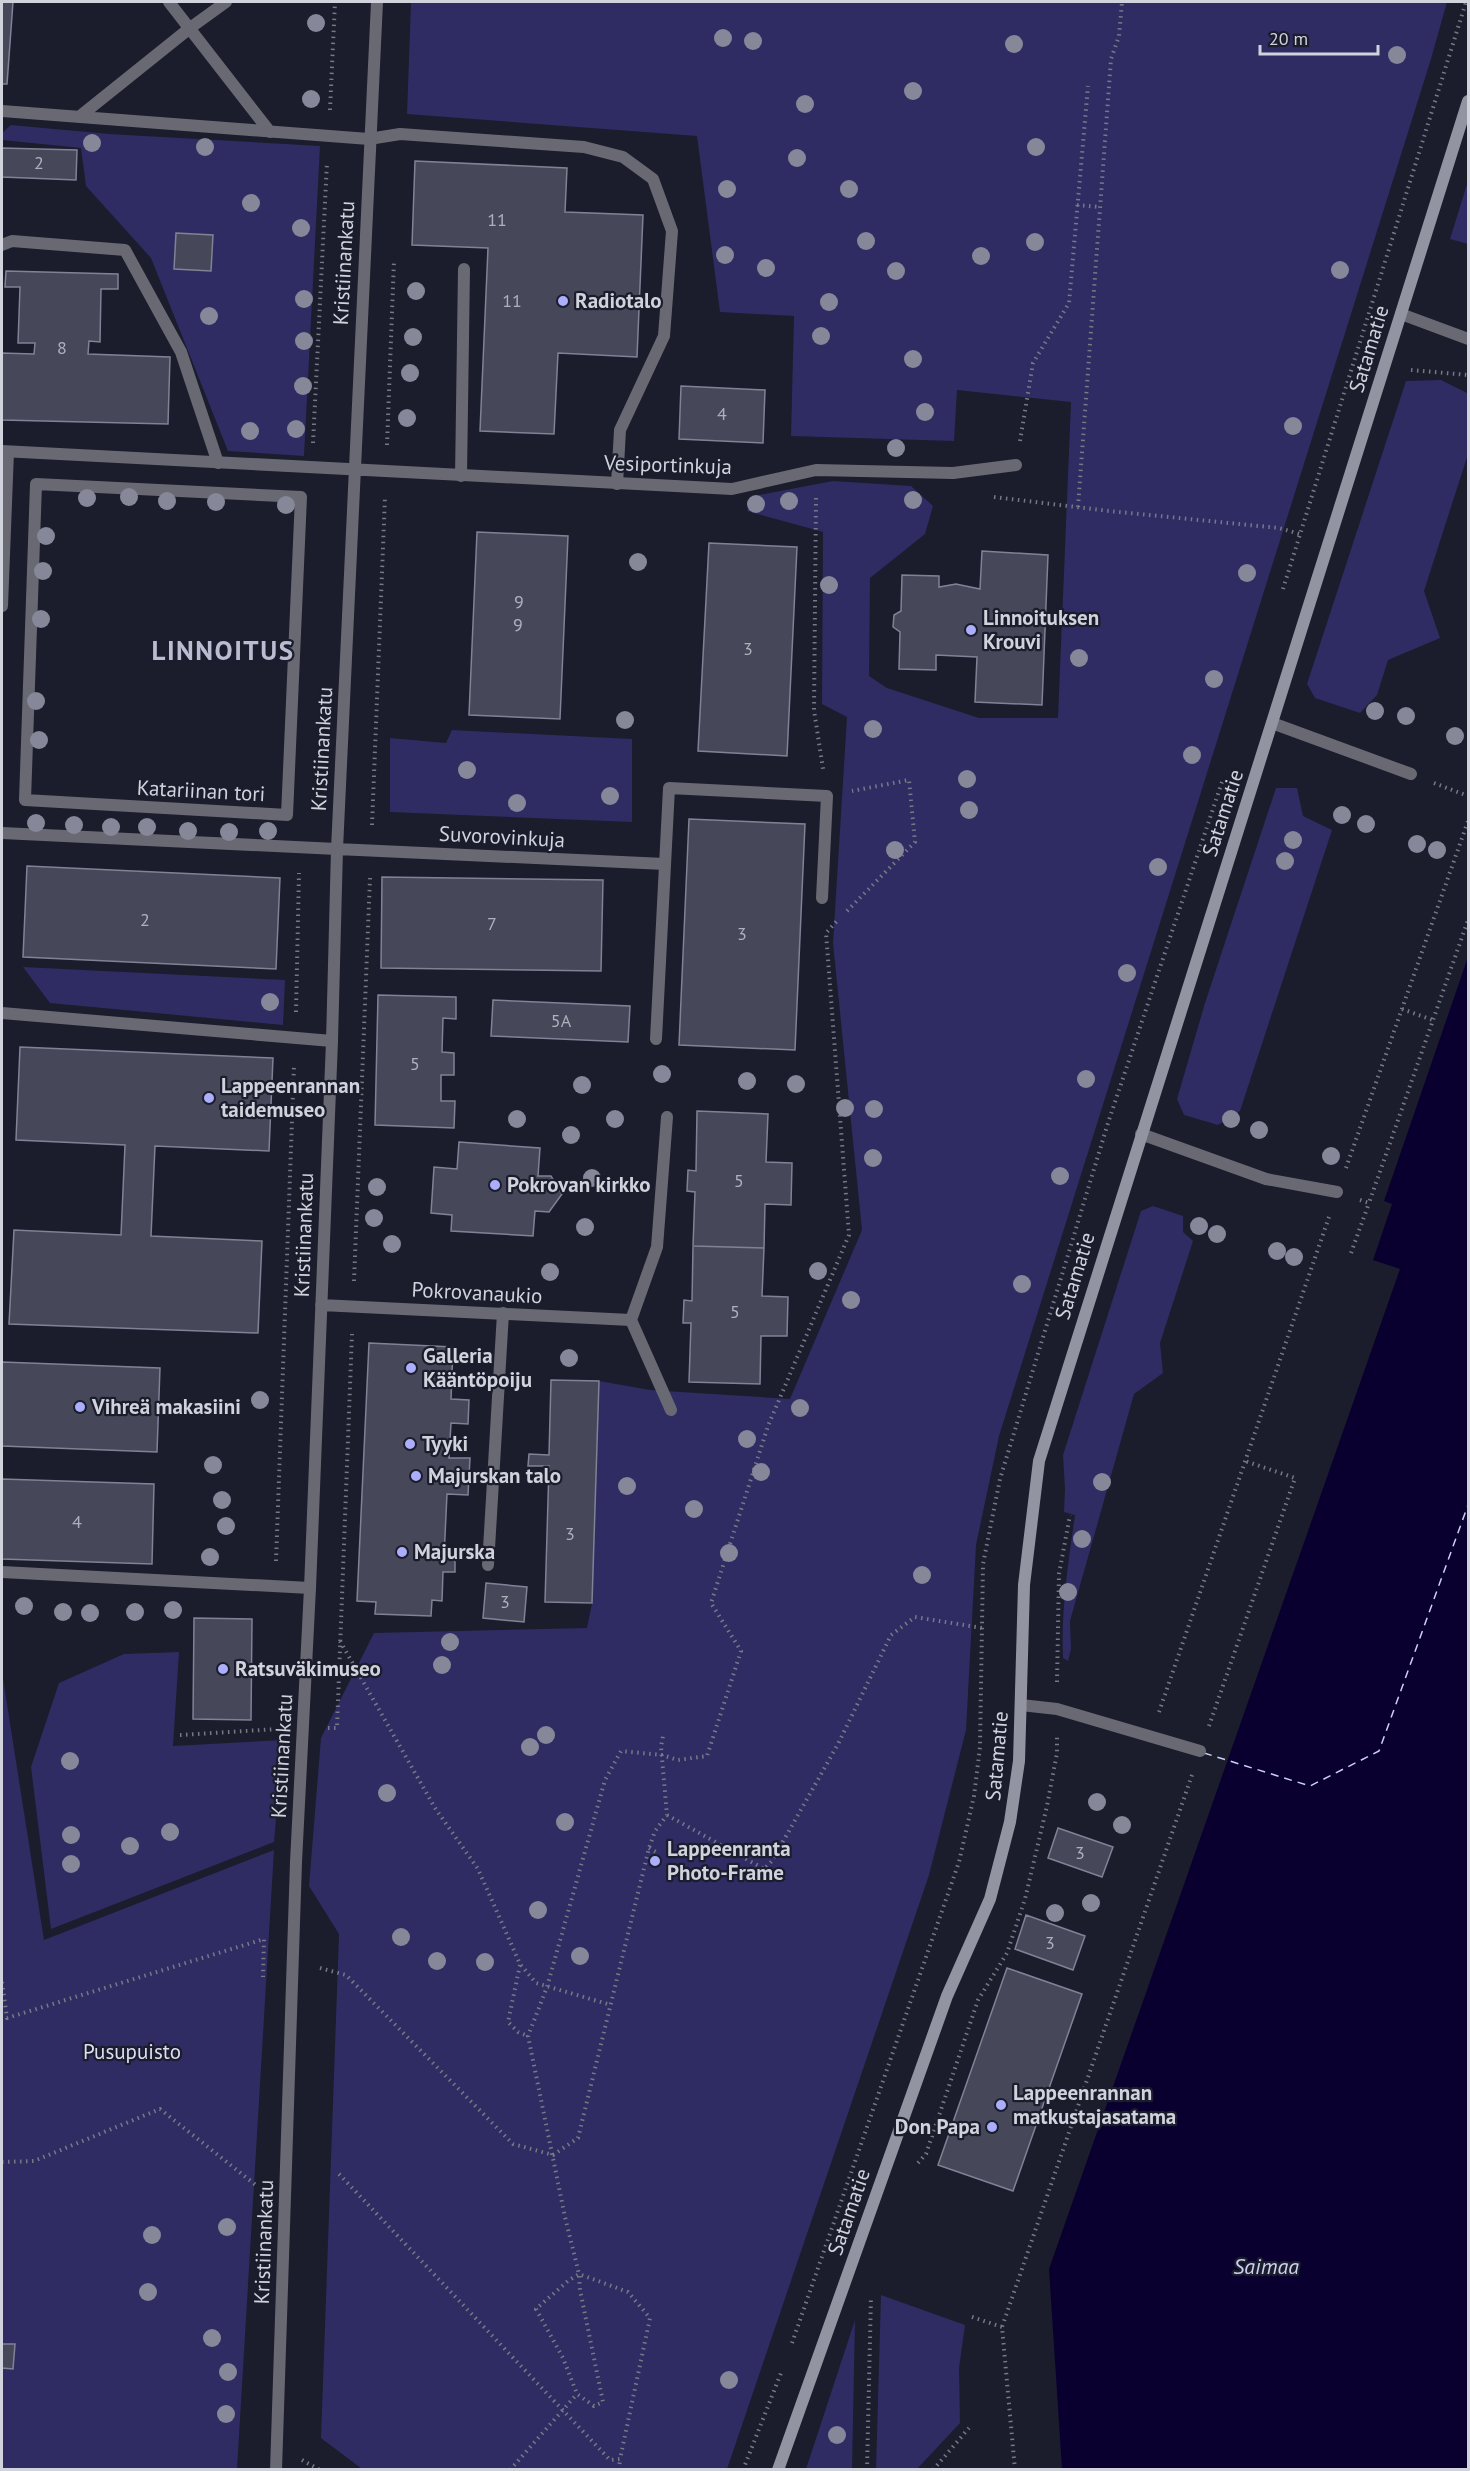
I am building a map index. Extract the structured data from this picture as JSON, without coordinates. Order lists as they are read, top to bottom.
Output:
{
  "streets": {
    "street": [
      "Kristiinankatu",
      "Satamatie",
      "Vesiportinkuja",
      "Katariinan tori",
      "Suvorovinkuja",
      "Pokrovanaukio"
    ]
  },
  "crossings": [
    ["Kristiinankatu", "Vesiportinkuja"],
    ["Kristiinankatu", "Suvorovinkuja"],
    ["Kristiinankatu", "Pokrovanaukio"]
  ],
  "districts": ["LINNOITUS"],
  "water": ["Saimaa"],
  "parks": ["Pusupuisto"],
  "places": [
    "Radiotalo",
    "Linnoituksen Krouvi",
    "Lappeenrannan taidemuseo",
    "Pokrovan kirkko",
    "Galleria Kääntöpoiju",
    "Vihreä makasiini",
    "Tyyki",
    "Majurskan talo",
    "Majurska",
    "Ratsuväkimuseo",
    "Lappeenranta Photo-Frame",
    "Lappeenrannan matkustajasatama",
    "Don Papa"
  ],
  "house_numbers": [
    "2",
    "11",
    "11",
    "8",
    "4",
    "9",
    "9",
    "3",
    "2",
    "7",
    "3",
    "5A",
    "5",
    "5",
    "5",
    "4",
    "3",
    "3",
    "3",
    "3"
  ],
  "scale_bar": "20 m"
}
